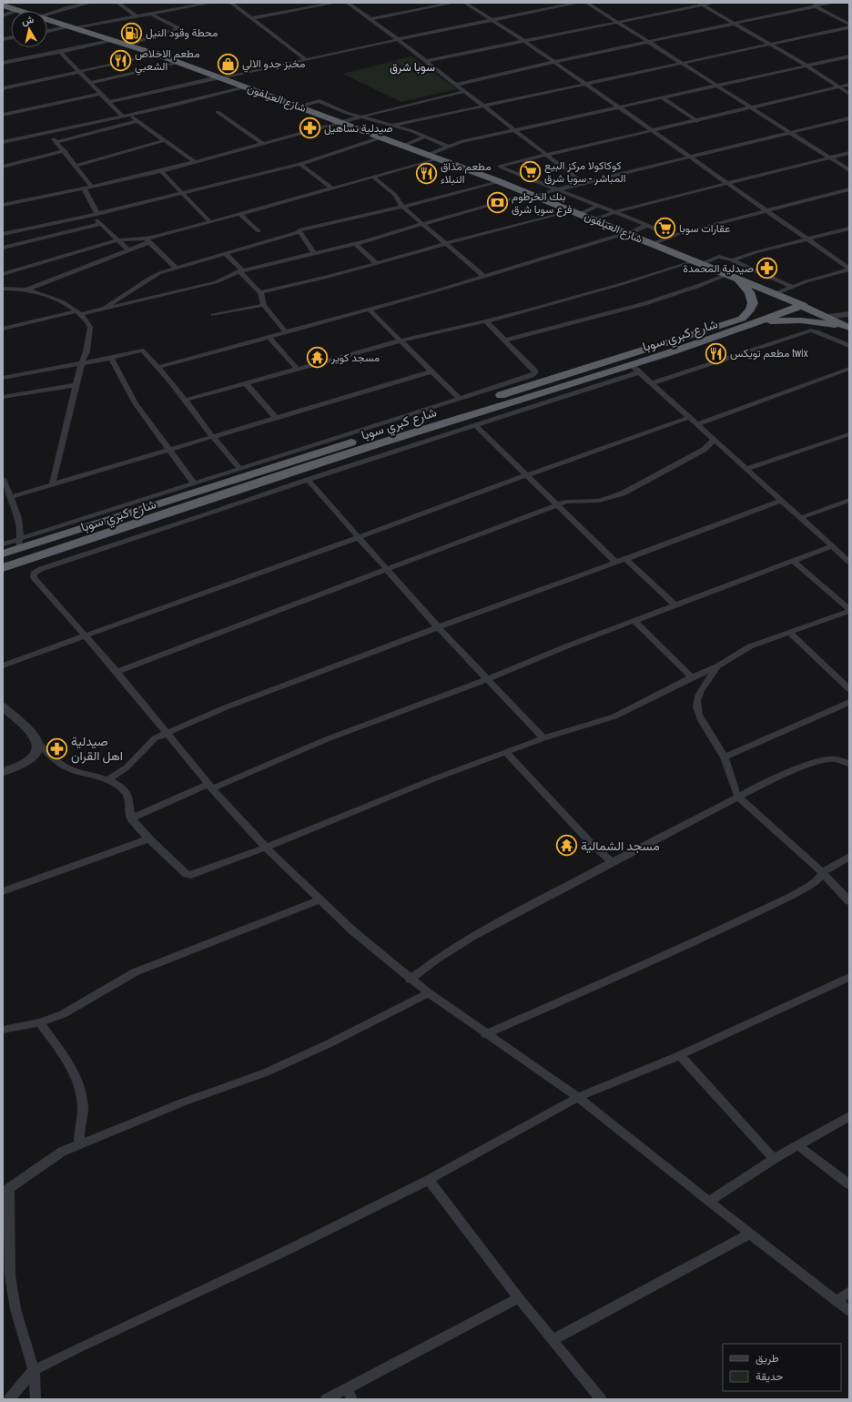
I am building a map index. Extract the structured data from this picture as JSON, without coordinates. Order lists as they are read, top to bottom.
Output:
{
  "streets": {
    "highway": ["شارع العيلفون", "شارع كبري سوبا"]
  },
  "crossings": [
    ["شارع العيلفون", "شارع كبري سوبا"]
  ],
  "districts": ["سوبا شرق"],
  "places": {
    "fuel station": ["محطة وقود النيل"],
    "restaurant": ["مطعم الاخلاص الشعبي", "مطعم مذاق النبلاء", "مطعم تويكس twix"],
    "shop": ["مخبز جدو الالي"],
    "pharmacy": ["صيدلية تساهيل", "صيدلية المحمدة", "صيدلية اهل القران"],
    "supermarket": ["كوكاكولا مركز البيع المباشر - سوبا شرق", "عقارات سوبا"],
    "bank": ["بنك الخرطوم فرع سوبا شرق"],
    "temple": ["مسجد كوير", "مسجد الشمالية"]
  },
  "legend": ["طريق", "حديقة"],
  "north": "top"
}
